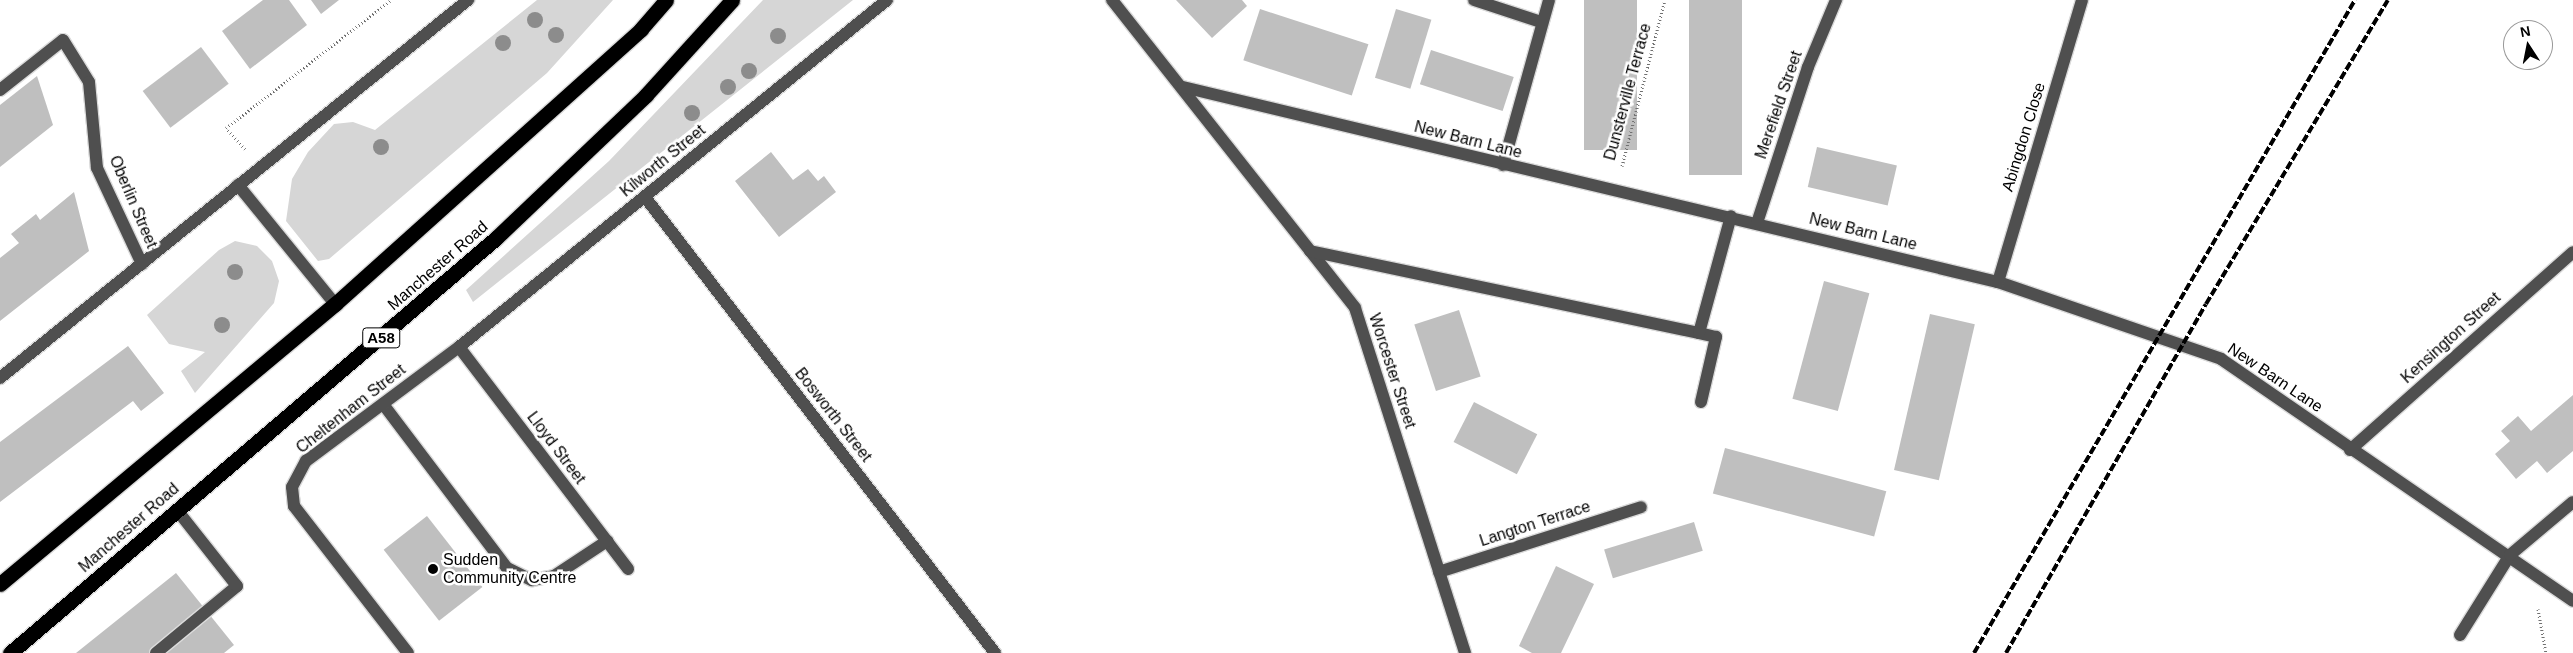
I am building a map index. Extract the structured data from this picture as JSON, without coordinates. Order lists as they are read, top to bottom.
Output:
{
  "streets": {
    "highway": ["Manchester Road", "A58"],
    "street": [
      "Merefield Street",
      "Abingdon Close",
      "New Barn Lane",
      "Kilworth Street",
      "Oberlin Street",
      "Kensington Street",
      "Worcester Street",
      "Cheltenham Street",
      "Bosworth Street",
      "Lloyd Street",
      "Langton Terrace"
    ],
    "path": ["Dunsterville Terrace"]
  },
  "crossings": [
    ["Dunsterville Terrace", "New Barn Lane"],
    ["Merefield Street", "New Barn Lane"],
    ["Abingdon Close", "New Barn Lane"],
    ["New Barn Lane", "Kensington Street"],
    ["New Barn Lane", "Worcester Street"],
    ["Kilworth Street", "Cheltenham Street"],
    ["Kilworth Street", "Bosworth Street"],
    ["Kilworth Street", "Lloyd Street"],
    ["Worcester Street", "Langton Terrace"],
    ["Cheltenham Street", "Lloyd Street"]
  ],
  "places": ["Sudden Community Centre"],
  "north": "top"
}
